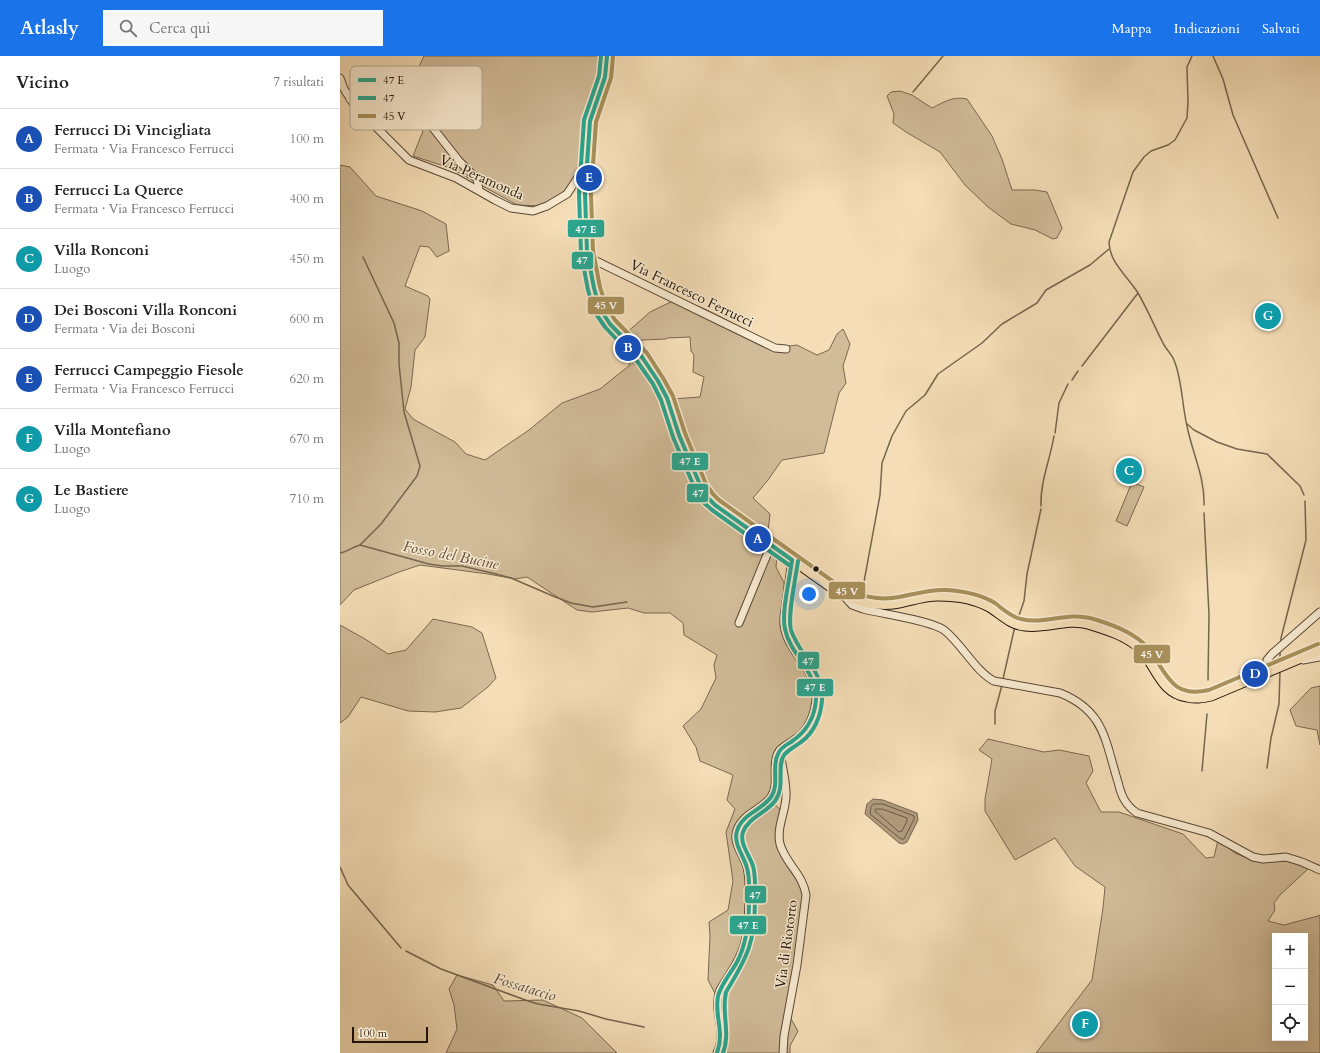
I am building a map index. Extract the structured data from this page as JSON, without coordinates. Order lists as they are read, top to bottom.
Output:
{
  "streets": {
    "street": ["Via Peramonda", "Via Francesco Ferrucci", "Via di Riotorto"]
  },
  "water": ["Fosso del Bucine", "Fossataccio"],
  "lines": ["transit line 47"],
  "legend": ["47 E", "47", "45 V"],
  "scale_bar": "100 m",
  "page": {
    "header": "Atlasly",
    "search": "Cerca qui",
    "nav": ["Mappa", "Indicazioni", "Salvati"],
    "heading": ["Vicino", "7 risultati"],
    "list": [
      {
        "mark": "A",
        "name": "Ferrucci Di Vincigliata",
        "note": "Fermata · Via Francesco Ferrucci",
        "value": "100 m"
      },
      {
        "mark": "B",
        "name": "Ferrucci La Querce",
        "note": "Fermata · Via Francesco Ferrucci",
        "value": "400 m"
      },
      {
        "mark": "C",
        "name": "Villa Ronconi",
        "note": "Luogo",
        "value": "450 m"
      },
      {
        "mark": "D",
        "name": "Dei Bosconi Villa Ronconi",
        "note": "Fermata · Via dei Bosconi",
        "value": "600 m"
      },
      {
        "mark": "E",
        "name": "Ferrucci Campeggio Fiesole",
        "note": "Fermata · Via Francesco Ferrucci",
        "value": "620 m"
      },
      {
        "mark": "F",
        "name": "Villa Montefiano",
        "note": "Luogo",
        "value": "670 m"
      },
      {
        "mark": "G",
        "name": "Le Bastiere",
        "note": "Luogo",
        "value": "710 m"
      }
    ],
    "pins": [
      "E",
      "G",
      "B",
      "C",
      "A",
      "D",
      "F"
    ],
    "map_buttons": ["+", "−"],
    "scale": "100 m"
  }
}
